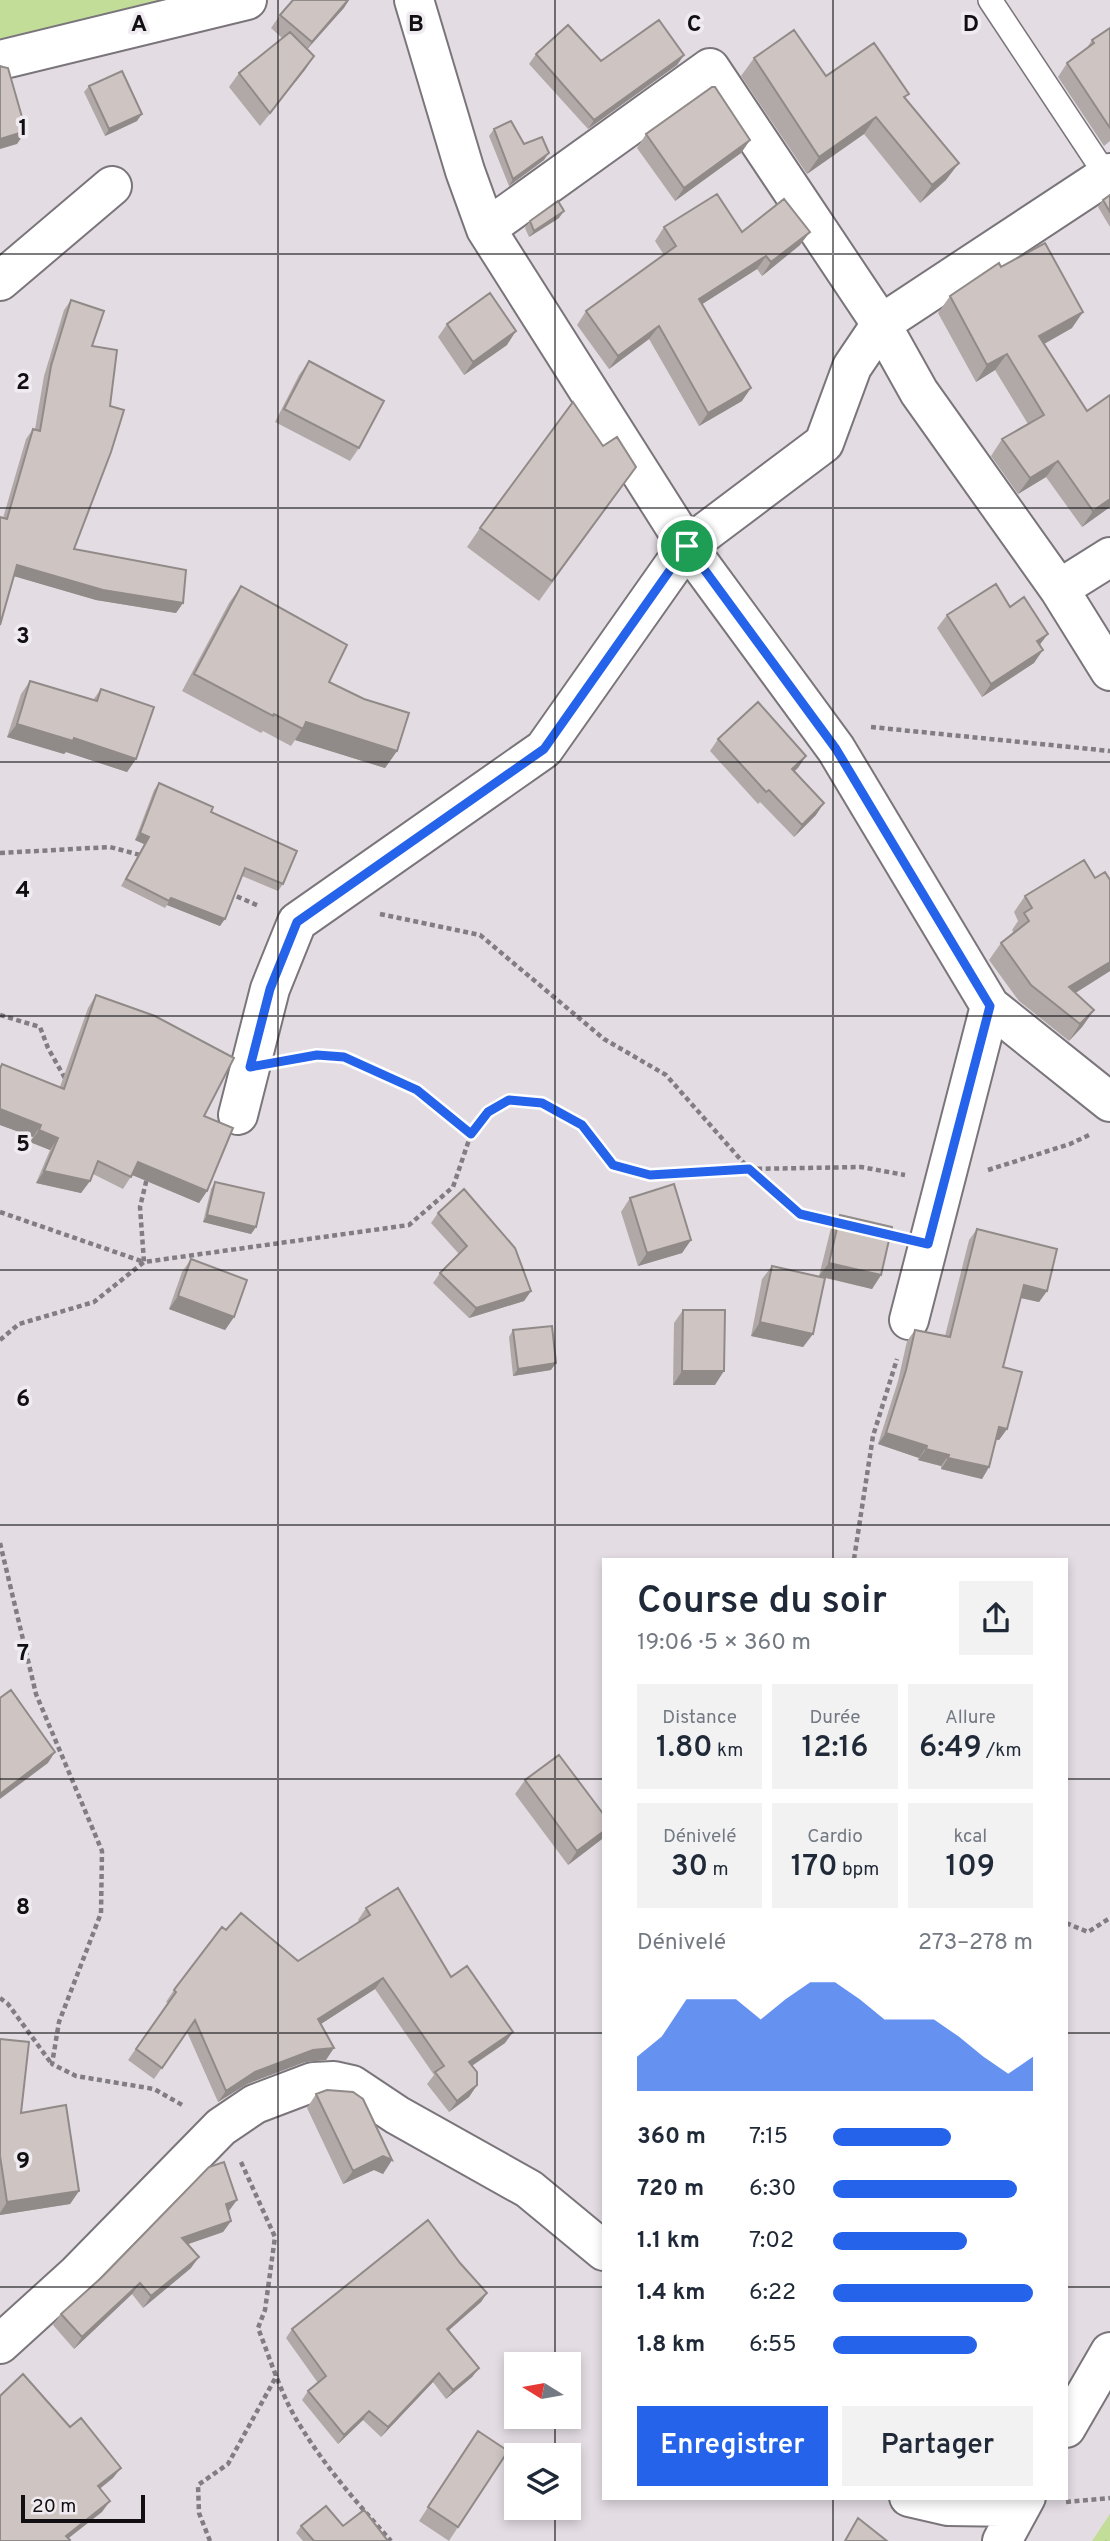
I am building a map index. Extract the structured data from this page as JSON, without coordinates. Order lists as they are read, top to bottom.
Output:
{
  "scale_bar": "20 m",
  "north": "left",
  "page": {
    "heading": ["Course du soir", "19:06 · 5 × 360 m"],
    "stats": [
      ["Distance", "1.80 km"],
      ["Durée", "12:16"],
      ["Allure", "6:49 /km"],
      ["Dénivelé", "30 m"],
      ["Cardio", "170 bpm"],
      ["kcal", "109"]
    ],
    "chart": ["Dénivelé", "273–278 m"],
    "list": [
      {
        "name": "360 m",
        "note": "7:15"
      },
      {
        "name": "720 m",
        "note": "6:30"
      },
      {
        "name": "1.1 km",
        "note": "7:02"
      },
      {
        "name": "1.4 km",
        "note": "6:22"
      },
      {
        "name": "1.8 km",
        "note": "6:55"
      }
    ],
    "buttons": ["Enregistrer", "Partager"],
    "scale": "20 m"
  },
  "grid": {
    "columns": [
      "A",
      "B",
      "C",
      "D"
    ],
    "rows": [
      "1",
      "2",
      "3",
      "4",
      "5",
      "6",
      "7",
      "8",
      "9"
    ]
  }
}
